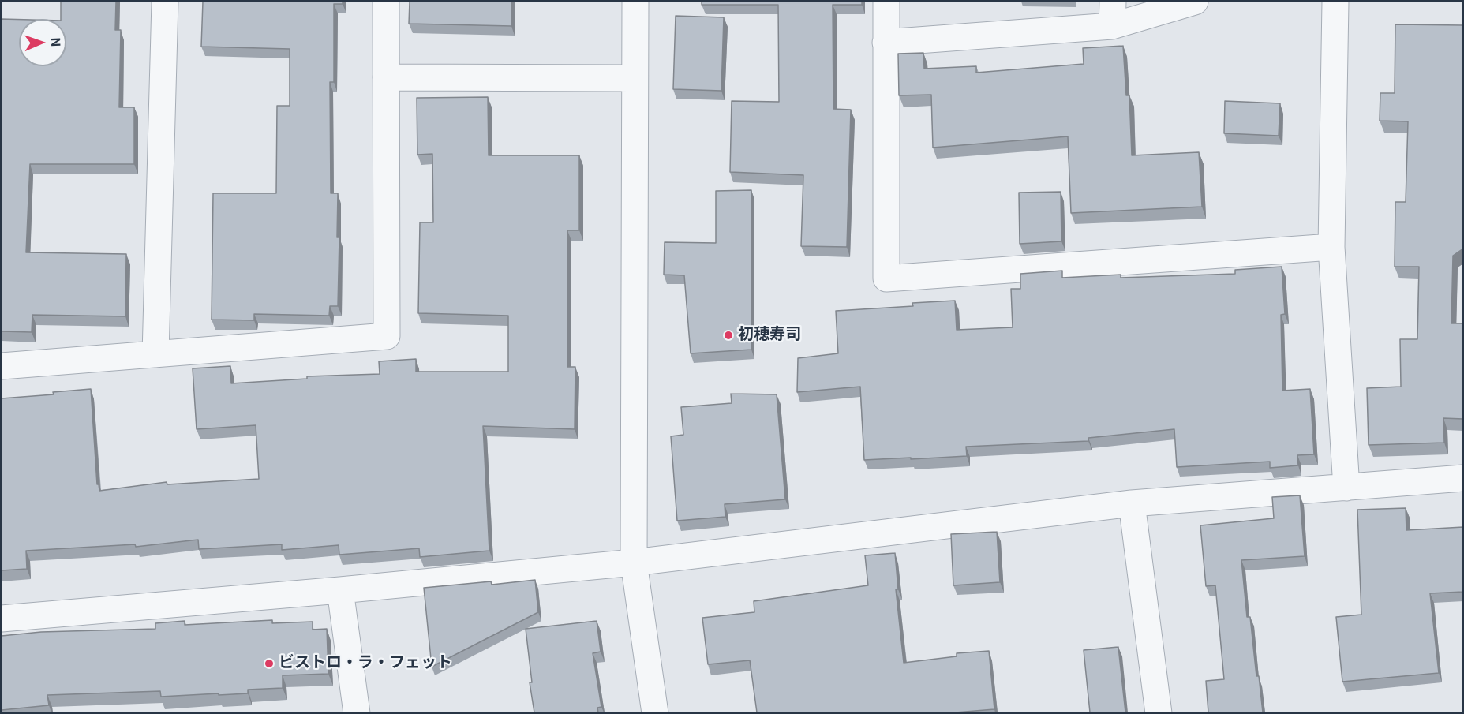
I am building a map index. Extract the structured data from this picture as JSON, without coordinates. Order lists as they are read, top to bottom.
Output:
{
  "places": ["初穂寿司", "ビストロ・ラ・フェット"],
  "north": "right"
}
